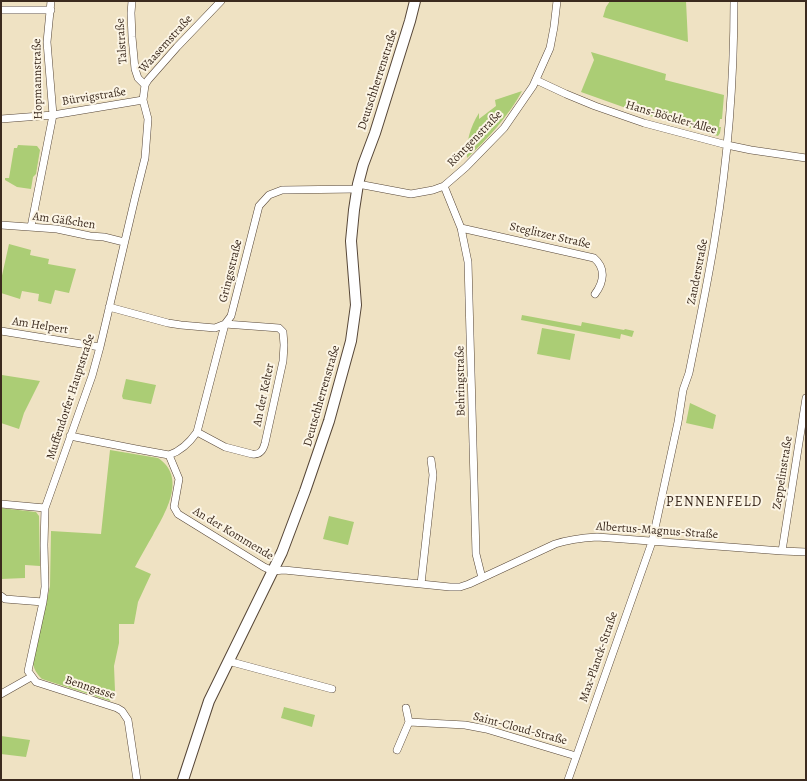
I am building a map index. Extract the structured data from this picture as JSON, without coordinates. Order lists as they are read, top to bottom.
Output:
{
  "streets": {
    "street": [
      "Talstraße",
      "Waasemstraße",
      "Hopmannstraße",
      "Deutschherrenstraße",
      "Bürvigstraße",
      "Hans-Böckler-Allee",
      "Röntgenstraße",
      "Am Gäßchen",
      "Steglitzer Straße",
      "Gringsstraße",
      "Zanderstraße",
      "Am Helpert",
      "Behringstraße",
      "An der Kelter",
      "Muffendorfer Hauptstraße",
      "Zeppelinstraße",
      "Albertus-Magnus-Straße",
      "An der Kommende",
      "Max-Planck-Straße",
      "Benngasse",
      "Saint-Cloud-Straße"
    ]
  },
  "crossings": [
    ["Talstraße", "Waasemstraße"],
    ["Hopmannstraße", "Bürvigstraße"],
    ["Hopmannstraße", "Am Gäßchen"],
    ["Deutschherrenstraße", "Röntgenstraße"],
    ["Deutschherrenstraße", "Gringsstraße"],
    ["Deutschherrenstraße", "Albertus-Magnus-Straße"],
    ["Deutschherrenstraße", "An der Kommende"],
    ["Bürvigstraße", "Muffendorfer Hauptstraße"],
    ["Hans-Böckler-Allee", "Röntgenstraße"],
    ["Hans-Böckler-Allee", "Zanderstraße"],
    ["Röntgenstraße", "Gringsstraße"],
    ["Röntgenstraße", "Behringstraße"],
    ["Am Gäßchen", "Muffendorfer Hauptstraße"],
    ["Steglitzer Straße", "Behringstraße"],
    ["Gringsstraße", "An der Kelter"],
    ["Zanderstraße", "Albertus-Magnus-Straße"],
    ["Zanderstraße", "Max-Planck-Straße"],
    ["Am Helpert", "Muffendorfer Hauptstraße"],
    ["Behringstraße", "Albertus-Magnus-Straße"],
    ["Muffendorfer Hauptstraße", "Benngasse"],
    ["Zeppelinstraße", "Albertus-Magnus-Straße"],
    ["Albertus-Magnus-Straße", "An der Kommende"],
    ["Albertus-Magnus-Straße", "Max-Planck-Straße"],
    ["Max-Planck-Straße", "Saint-Cloud-Straße"]
  ],
  "districts": ["PENNENFELD"]
}
